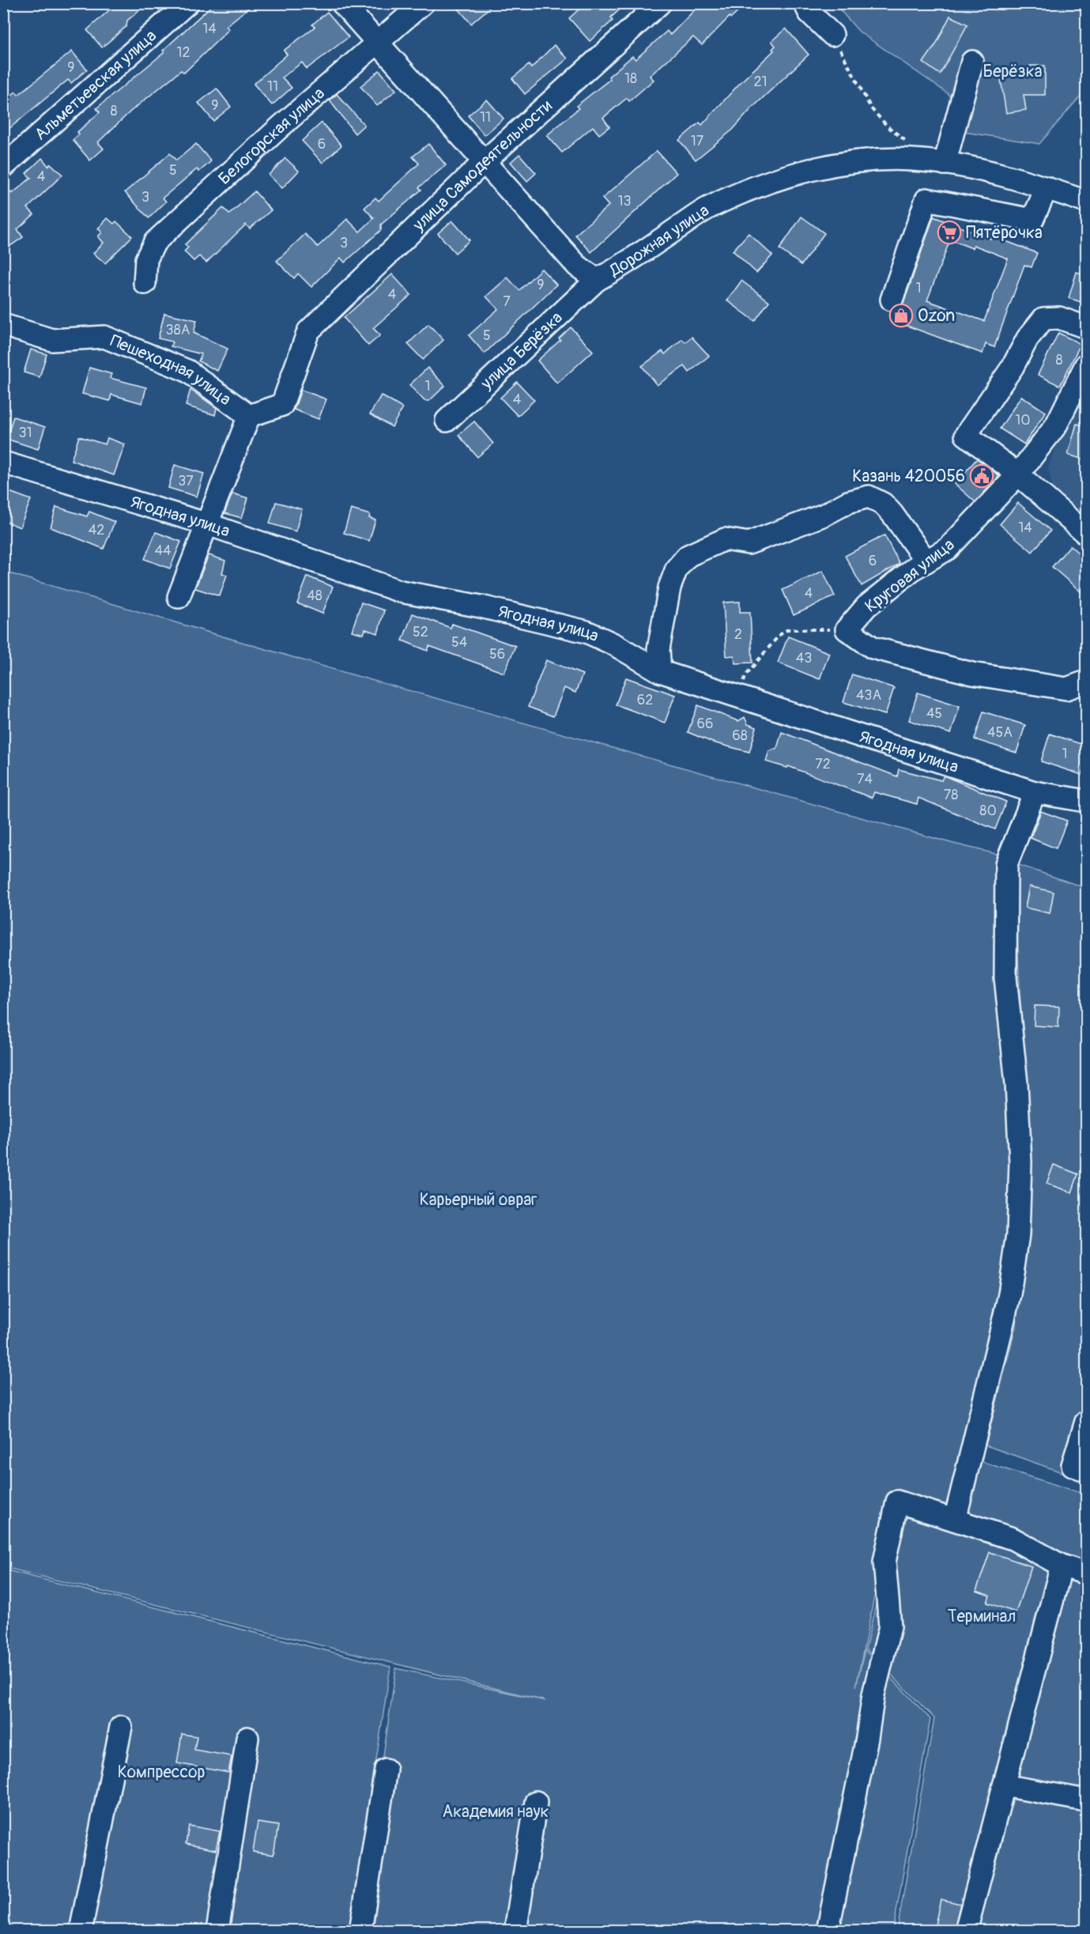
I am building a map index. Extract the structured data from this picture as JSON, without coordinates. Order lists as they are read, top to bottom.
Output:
{
  "streets": {
    "street": [
      "Альметьевская улица",
      "Белогорская улица",
      "улица Самодеятельности",
      "Дорожная улица",
      "улица Берёзка",
      "Пешеходная улица",
      "Ягодная улица",
      "Круговая улица"
    ]
  },
  "crossings": [
    ["Белогорская улица", "Дорожная улица"],
    ["улица Самодеятельности", "Дорожная улица"],
    ["улица Самодеятельности", "Пешеходная улица"],
    ["Дорожная улица", "улица Берёзка"]
  ],
  "parks": [
    "Берёзка",
    "Карьерный овраг",
    "Терминал",
    "Компрессор",
    "Академия наук"
  ],
  "places": {
    "supermarket": ["Пятёрочка"],
    "shop": ["Ozon"],
    "public building": ["Казань 420056"]
  },
  "house_numbers": [
    "14",
    "12",
    "9",
    "18",
    "21",
    "11",
    "9",
    "8",
    "11",
    "17",
    "6",
    "5",
    "4",
    "3",
    "13",
    "3",
    "9",
    "1",
    "4",
    "7",
    "38А",
    "5",
    "8",
    "1",
    "4",
    "10",
    "31",
    "37",
    "14",
    "42",
    "44",
    "6",
    "4",
    "48",
    "52",
    "2",
    "54",
    "56",
    "43",
    "43А",
    "62",
    "45",
    "66",
    "45А",
    "68",
    "1",
    "72",
    "74",
    "78",
    "80"
  ]
}
